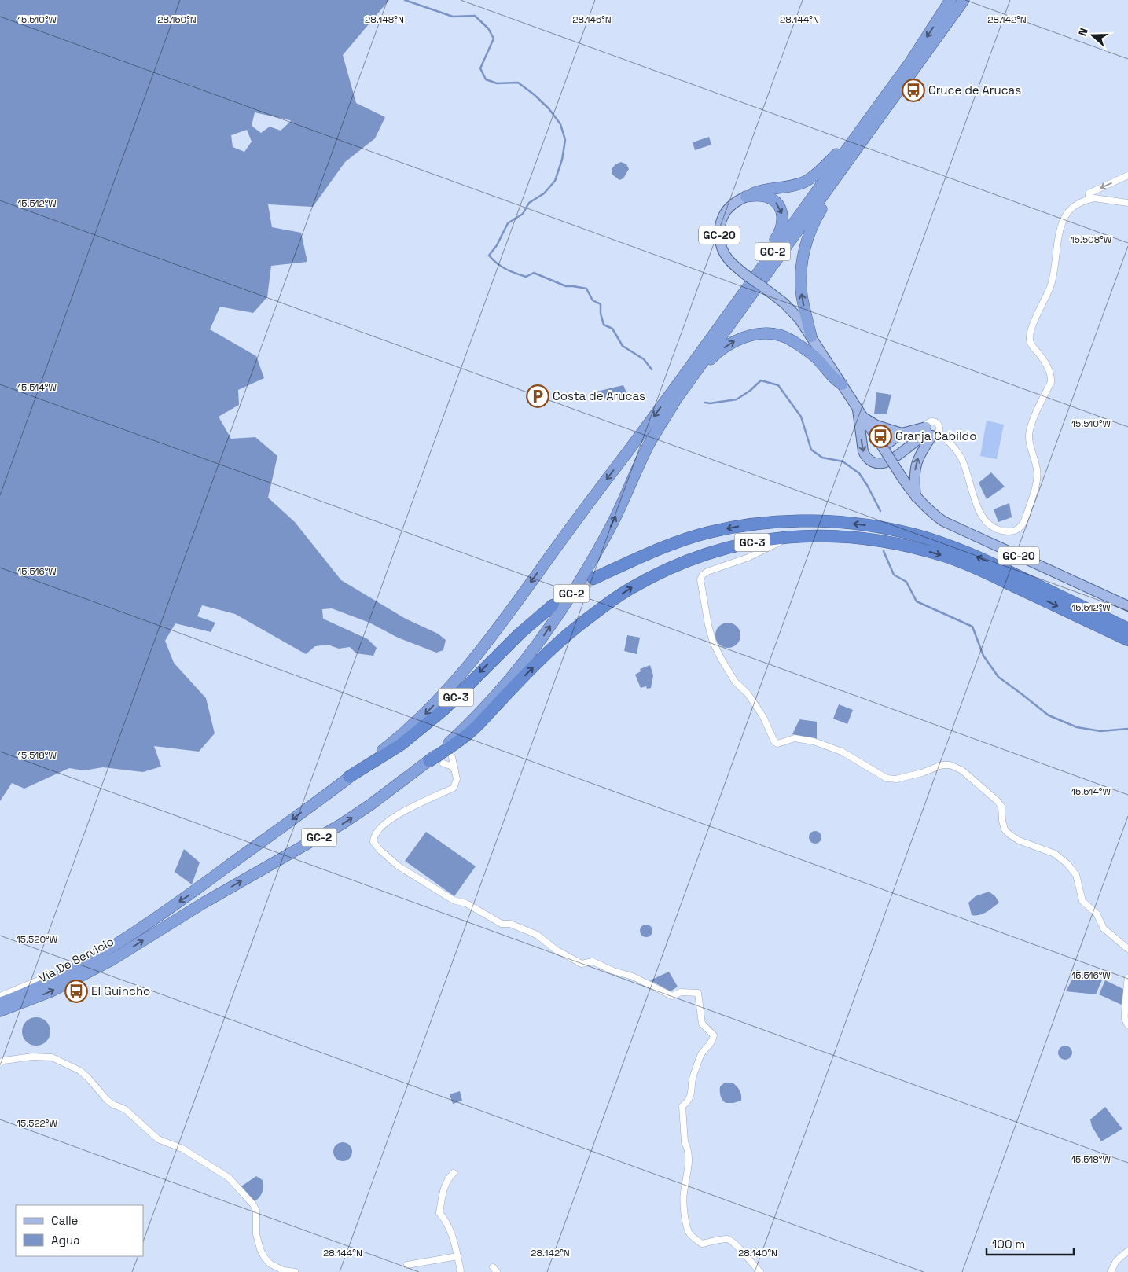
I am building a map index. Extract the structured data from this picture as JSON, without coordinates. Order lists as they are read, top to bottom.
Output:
{
  "streets": {
    "highway": ["GC-2", "GC-3"],
    "main road": ["GC-20"],
    "street": ["Vía De Servicio"]
  },
  "crossings": [
    ["GC-2", "GC-3"],
    ["GC-2", "Vía De Servicio"]
  ],
  "places": {
    "bus stop": ["Cruce de Arucas", "Granja Cabildo", "El Guincho"],
    "parking": ["Costa de Arucas"]
  },
  "legend": ["Calle", "Agua"],
  "scale_bar": "100 m",
  "north": "left",
  "coordinates": [
    "28.150°N",
    "28.148°N",
    "28.146°N",
    "28.144°N",
    "28.142°N",
    "15.510°W",
    "15.512°W",
    "15.508°W",
    "15.514°W",
    "15.516°W",
    "15.518°W",
    "15.520°W",
    "15.522°W",
    "28.140°N"
  ]
}
